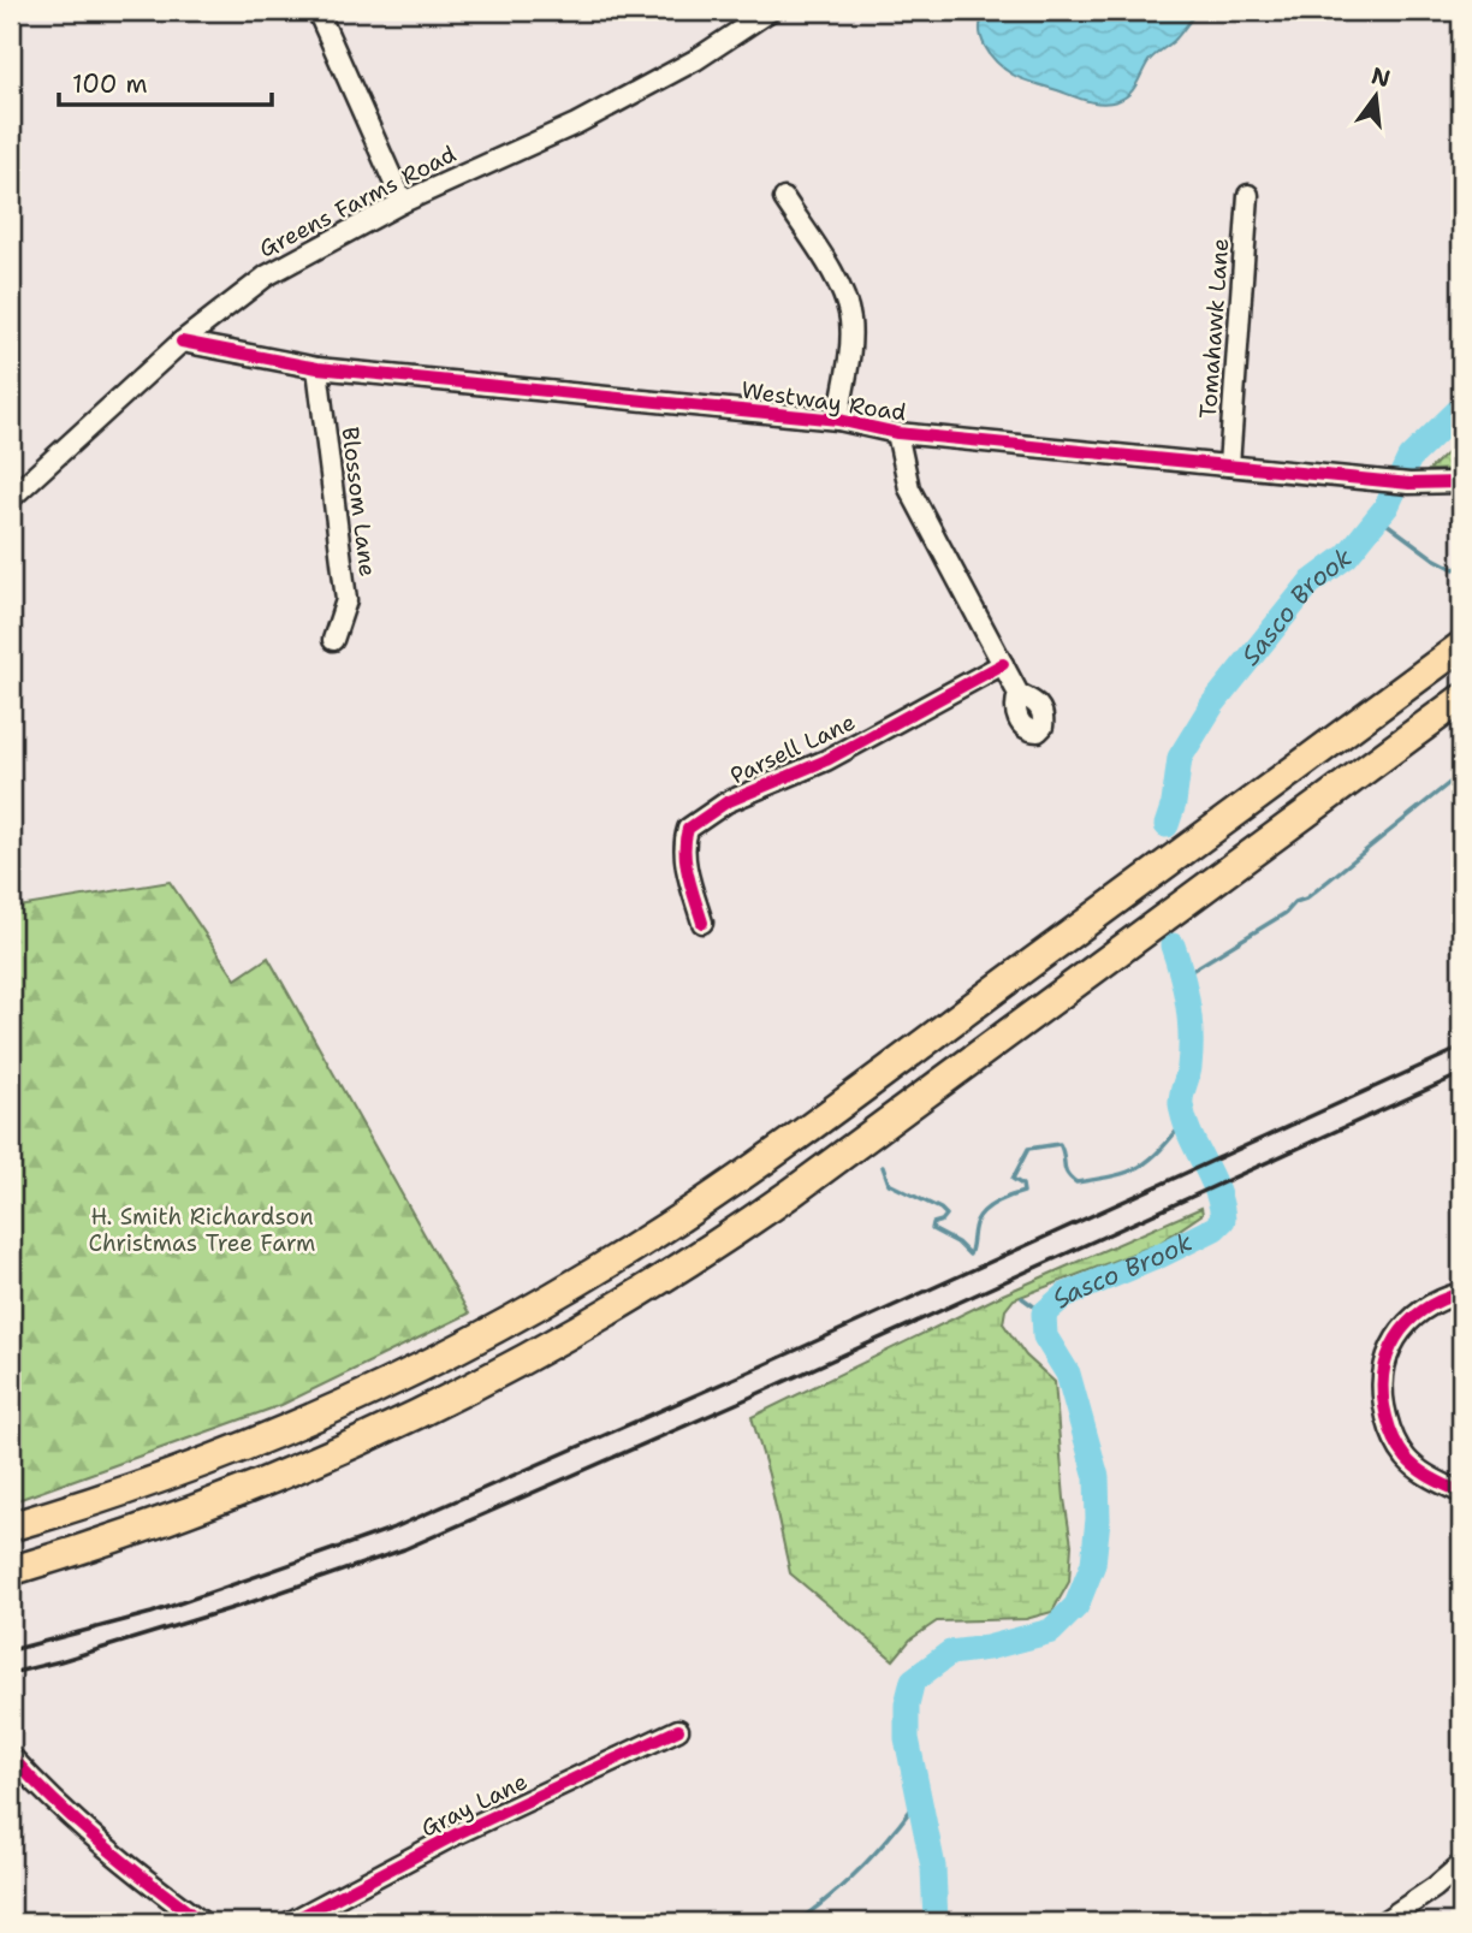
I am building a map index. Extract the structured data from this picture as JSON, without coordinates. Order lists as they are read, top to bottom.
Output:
{
  "streets": {
    "street": [
      "Greens Farms Road",
      "Tomahawk Lane",
      "Westway Road",
      "Blossom Lane",
      "Parsell Lane",
      "Gray Lane"
    ]
  },
  "crossings": [
    ["Greens Farms Road", "Westway Road"],
    ["Tomahawk Lane", "Westway Road"],
    ["Westway Road", "Blossom Lane"]
  ],
  "water": ["Sasco Brook"],
  "parks": ["H. Smith Richardson Christmas Tree Farm"],
  "scale_bar": "100 m",
  "north": "top"
}
